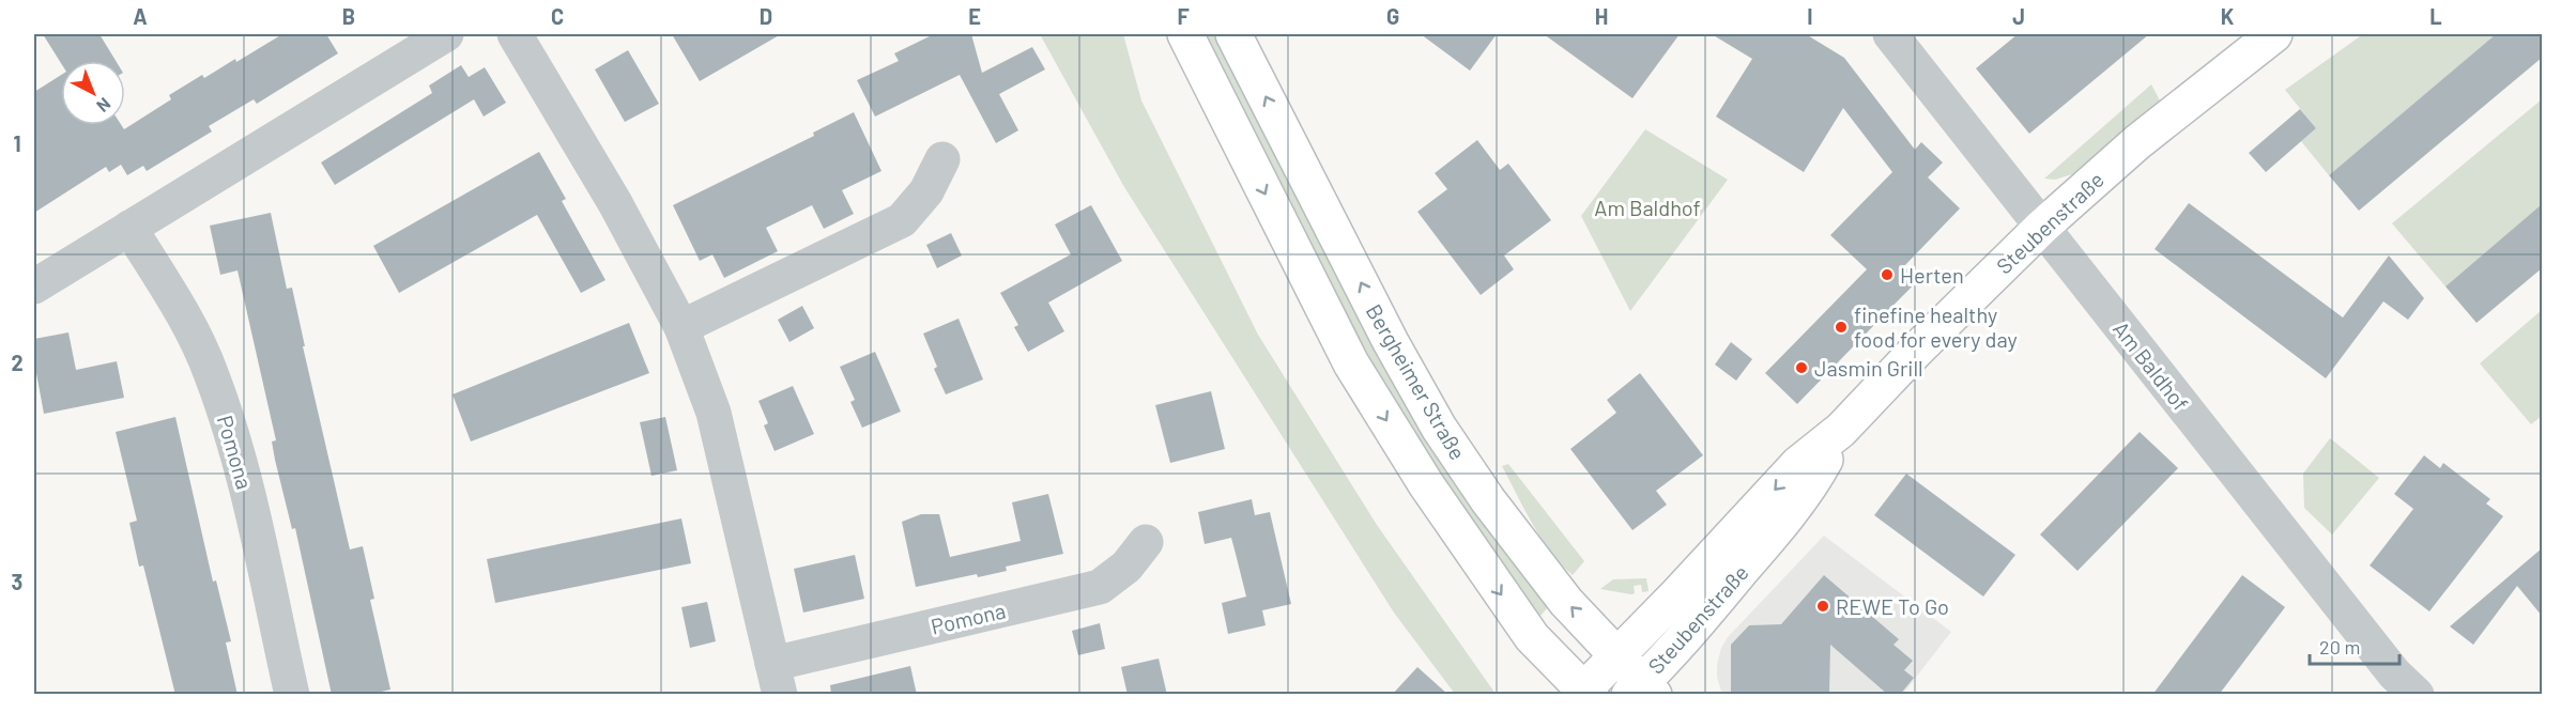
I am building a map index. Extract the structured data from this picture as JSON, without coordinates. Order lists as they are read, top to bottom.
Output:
{
  "streets": {
    "main road": ["Steubenstraße", "Bergheimer Straße"],
    "street": ["Am Baldhof", "Pomona"]
  },
  "crossings": [
    ["Steubenstraße", "Am Baldhof"],
    ["Steubenstraße", "Bergheimer Straße"]
  ],
  "parks": ["Am Baldhof"],
  "places": [
    "Herten",
    "finefine healthy food for every day",
    "Jasmin Grill",
    "REWE To Go"
  ],
  "scale_bar": "20 m",
  "north": "bottom right",
  "grid": {
    "columns": [
      "A",
      "B",
      "C",
      "D",
      "E",
      "F",
      "G",
      "H",
      "I",
      "J",
      "K",
      "L"
    ],
    "rows": ["1", "2", "3"]
  }
}
